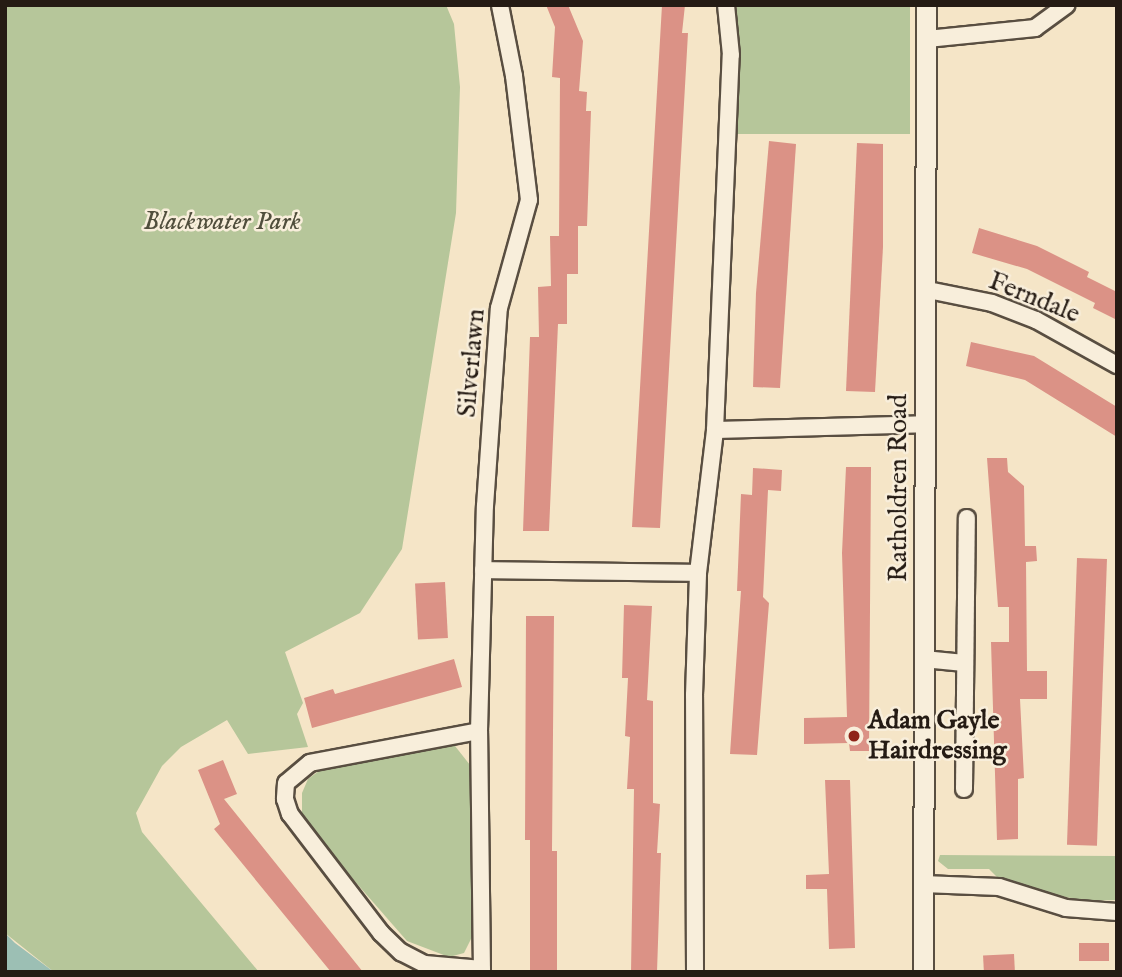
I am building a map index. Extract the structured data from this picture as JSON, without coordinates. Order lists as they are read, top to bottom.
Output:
{
  "streets": {
    "street": ["Ferndale", "Silverlawn", "Ratholdren Road"]
  },
  "crossings": [
    ["Ferndale", "Ratholdren Road"]
  ],
  "parks": ["Blackwater Park"],
  "places": ["Adam Gayle Hairdressing"]
}
